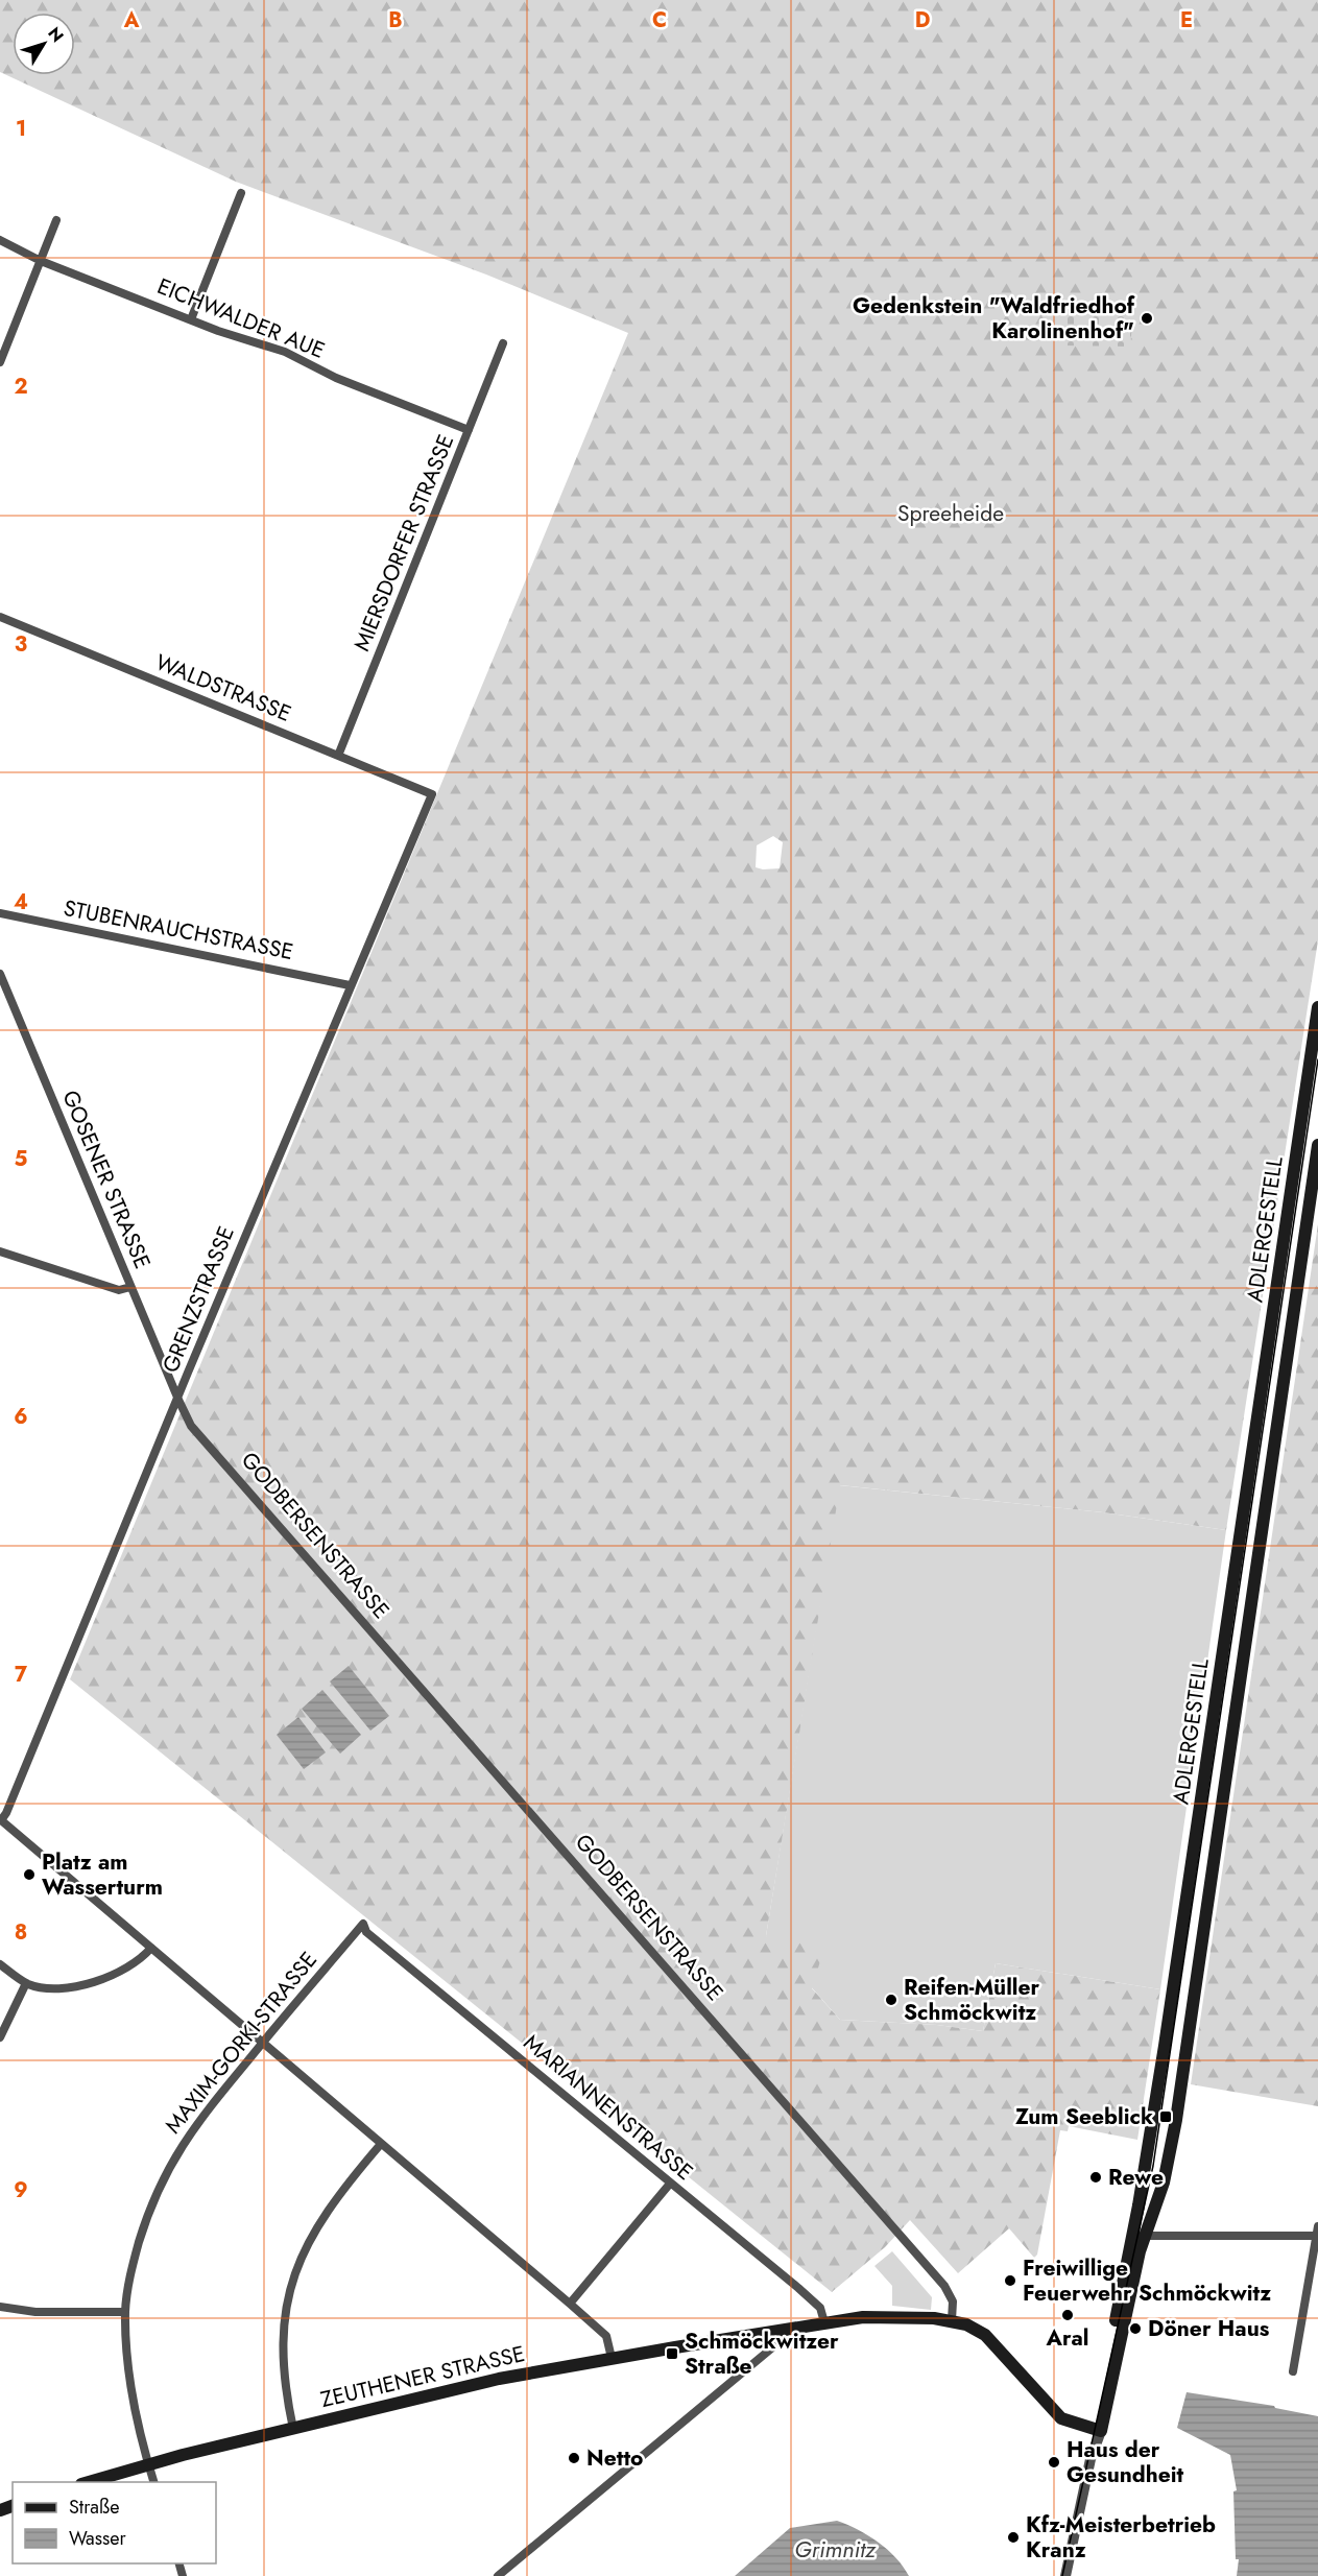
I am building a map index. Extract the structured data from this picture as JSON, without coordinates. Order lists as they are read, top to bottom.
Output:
{
  "streets": {
    "main road": ["ADLERGESTELL", "ZEUTHENER STRASSE"],
    "street": [
      "EICHWALDER AUE",
      "MIERSDORFER STRASSE",
      "WALDSTRASSE",
      "STUBENRAUCHSTRASSE",
      "GOSENER STRASSE",
      "GRENZSTRASSE",
      "GODBERSENSTRASSE",
      "MAXIM-GORKI-STRASSE",
      "MARIANNENSTRASSE"
    ]
  },
  "crossings": [
    ["EICHWALDER AUE", "MIERSDORFER STRASSE"],
    ["MIERSDORFER STRASSE", "WALDSTRASSE"],
    ["WALDSTRASSE", "GRENZSTRASSE"],
    ["STUBENRAUCHSTRASSE", "GRENZSTRASSE"],
    ["GOSENER STRASSE", "GRENZSTRASSE"],
    ["GOSENER STRASSE", "GODBERSENSTRASSE"],
    ["GRENZSTRASSE", "GODBERSENSTRASSE"],
    ["GODBERSENSTRASSE", "ZEUTHENER STRASSE"],
    ["MAXIM-GORKI-STRASSE", "MARIANNENSTRASSE"],
    ["MAXIM-GORKI-STRASSE", "ZEUTHENER STRASSE"],
    ["MARIANNENSTRASSE", "ZEUTHENER STRASSE"]
  ],
  "water": ["Grimnitz"],
  "parks": ["Spreeheide"],
  "places": {
    "other": [
      "Gedenkstein \"Waldfriedhof Karolinenhof\"",
      "Platz am Wasserturm",
      "Reifen-Müller Schmöckwitz",
      "Rewe",
      "Freiwillige Feuerwehr Schmöckwitz",
      "Aral",
      "Döner Haus",
      "Netto",
      "Haus der Gesundheit",
      "Kfz-Meisterbetrieb Kranz"
    ],
    "transit": ["Zum Seeblick", "Schmöckwitzer Straße"]
  },
  "legend": ["Straße", "Wasser"],
  "north": "top right",
  "grid": {
    "columns": [
      "A",
      "B",
      "C",
      "D",
      "E"
    ],
    "rows": [
      "1",
      "2",
      "3",
      "4",
      "5",
      "6",
      "7",
      "8",
      "9"
    ]
  }
}
